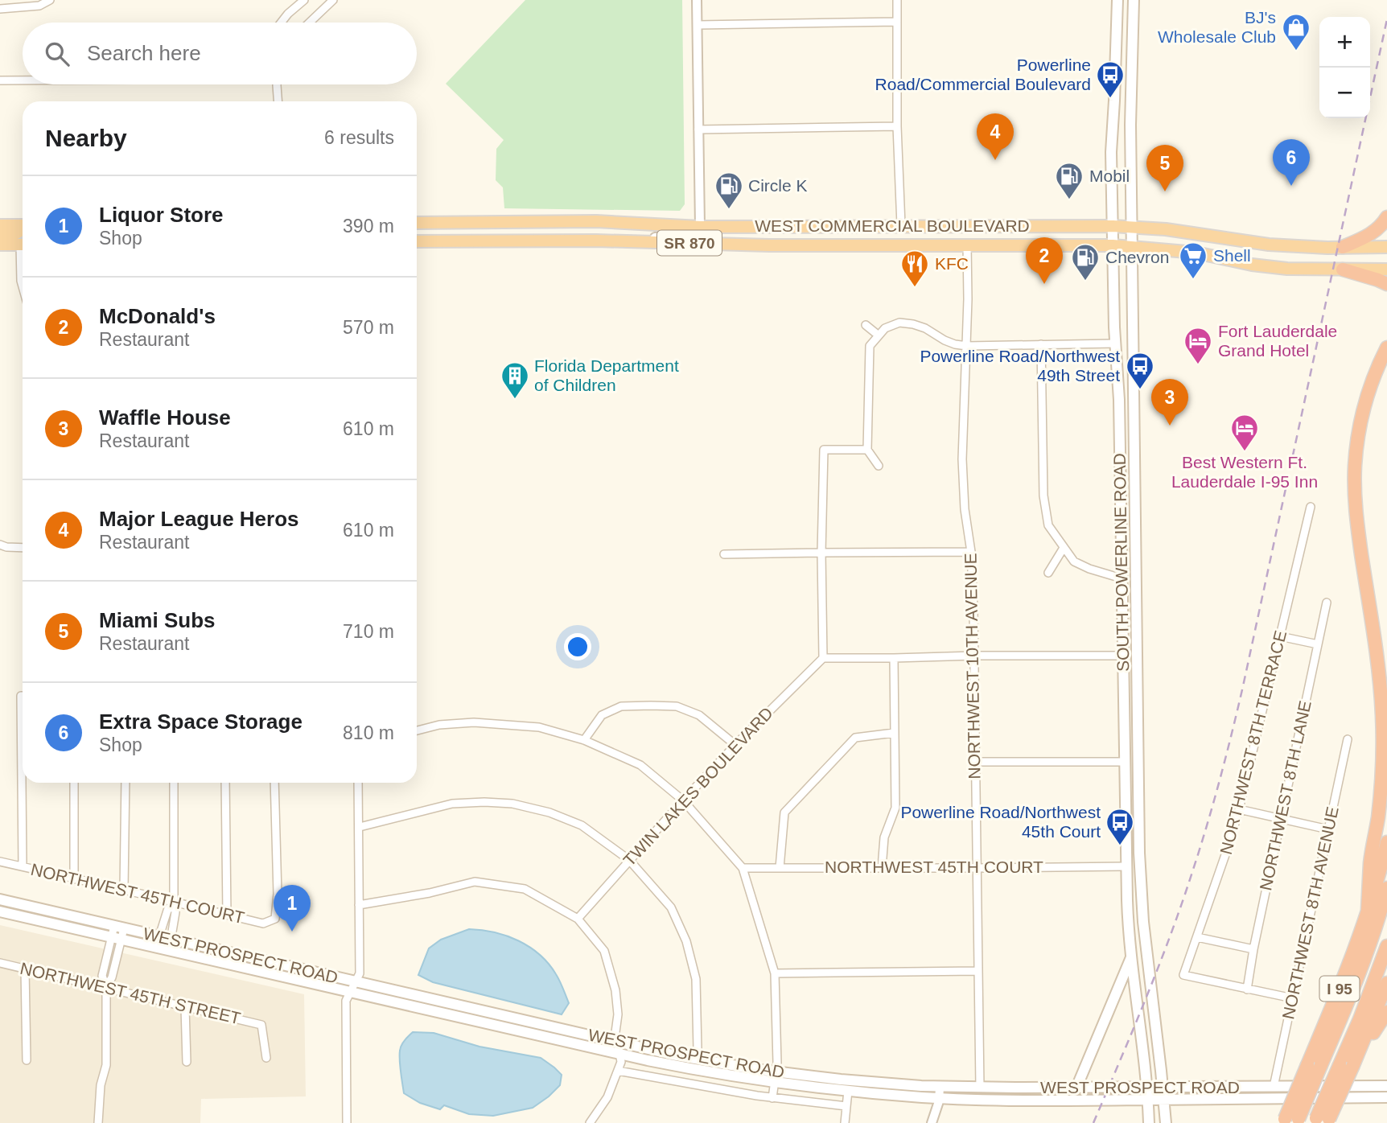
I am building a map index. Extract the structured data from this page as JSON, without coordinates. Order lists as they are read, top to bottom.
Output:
{
  "streets": {
    "highway": ["WEST COMMERCIAL BOULEVARD", "SR 870", "I 95"],
    "main road": ["SOUTH POWERLINE ROAD", "WEST PROSPECT ROAD"],
    "street": [
      "NORTHWEST 10TH AVENUE",
      "NORTHWEST 8TH TERRACE",
      "TWIN LAKES BOULEVARD",
      "NORTHWEST 8TH LANE",
      "NORTHWEST 45TH COURT",
      "NORTHWEST 8TH AVENUE",
      "NORTHWEST 45TH STREET"
    ]
  },
  "crossings": [
    ["WEST COMMERCIAL BOULEVARD", "SOUTH POWERLINE ROAD"],
    ["WEST COMMERCIAL BOULEVARD", "NORTHWEST 10TH AVENUE"],
    ["SOUTH POWERLINE ROAD", "NORTHWEST 45TH COURT"],
    ["SOUTH POWERLINE ROAD", "WEST PROSPECT ROAD"],
    ["NORTHWEST 10TH AVENUE", "NORTHWEST 45TH COURT"],
    ["NORTHWEST 10TH AVENUE", "WEST PROSPECT ROAD"],
    ["NORTHWEST 8TH TERRACE", "NORTHWEST 8TH LANE"],
    ["NORTHWEST 8TH AVENUE", "WEST PROSPECT ROAD"]
  ],
  "places": {
    "shop": ["BJ's Wholesale Club"],
    "bus stop": ["Powerline Road/Commercial Boulevard", "Powerline Road/Northwest 49th Street", "Powerline Road/Northwest 45th Court"],
    "fuel station": ["Mobil", "Circle K", "Chevron"],
    "supermarket": ["Shell"],
    "restaurant": ["KFC"],
    "hotel": ["Fort Lauderdale Grand Hotel", "Best Western Ft. Lauderdale I-95 Inn"],
    "building": ["Florida Department of Children"]
  },
  "page": {
    "map_buttons": ["+", "−"],
    "search": "Search here",
    "heading": ["Nearby", "6 results"],
    "pins": [
      "4",
      "6",
      "5",
      "2",
      "3",
      "1"
    ],
    "list": [
      {
        "mark": "1",
        "name": "Liquor Store",
        "note": "Shop",
        "value": "390 m"
      },
      {
        "mark": "2",
        "name": "McDonald's",
        "note": "Restaurant",
        "value": "570 m"
      },
      {
        "mark": "3",
        "name": "Waffle House",
        "note": "Restaurant",
        "value": "610 m"
      },
      {
        "mark": "4",
        "name": "Major League Heros",
        "note": "Restaurant",
        "value": "610 m"
      },
      {
        "mark": "5",
        "name": "Miami Subs",
        "note": "Restaurant",
        "value": "710 m"
      },
      {
        "mark": "6",
        "name": "Extra Space Storage",
        "note": "Shop",
        "value": "810 m"
      }
    ]
  }
}
